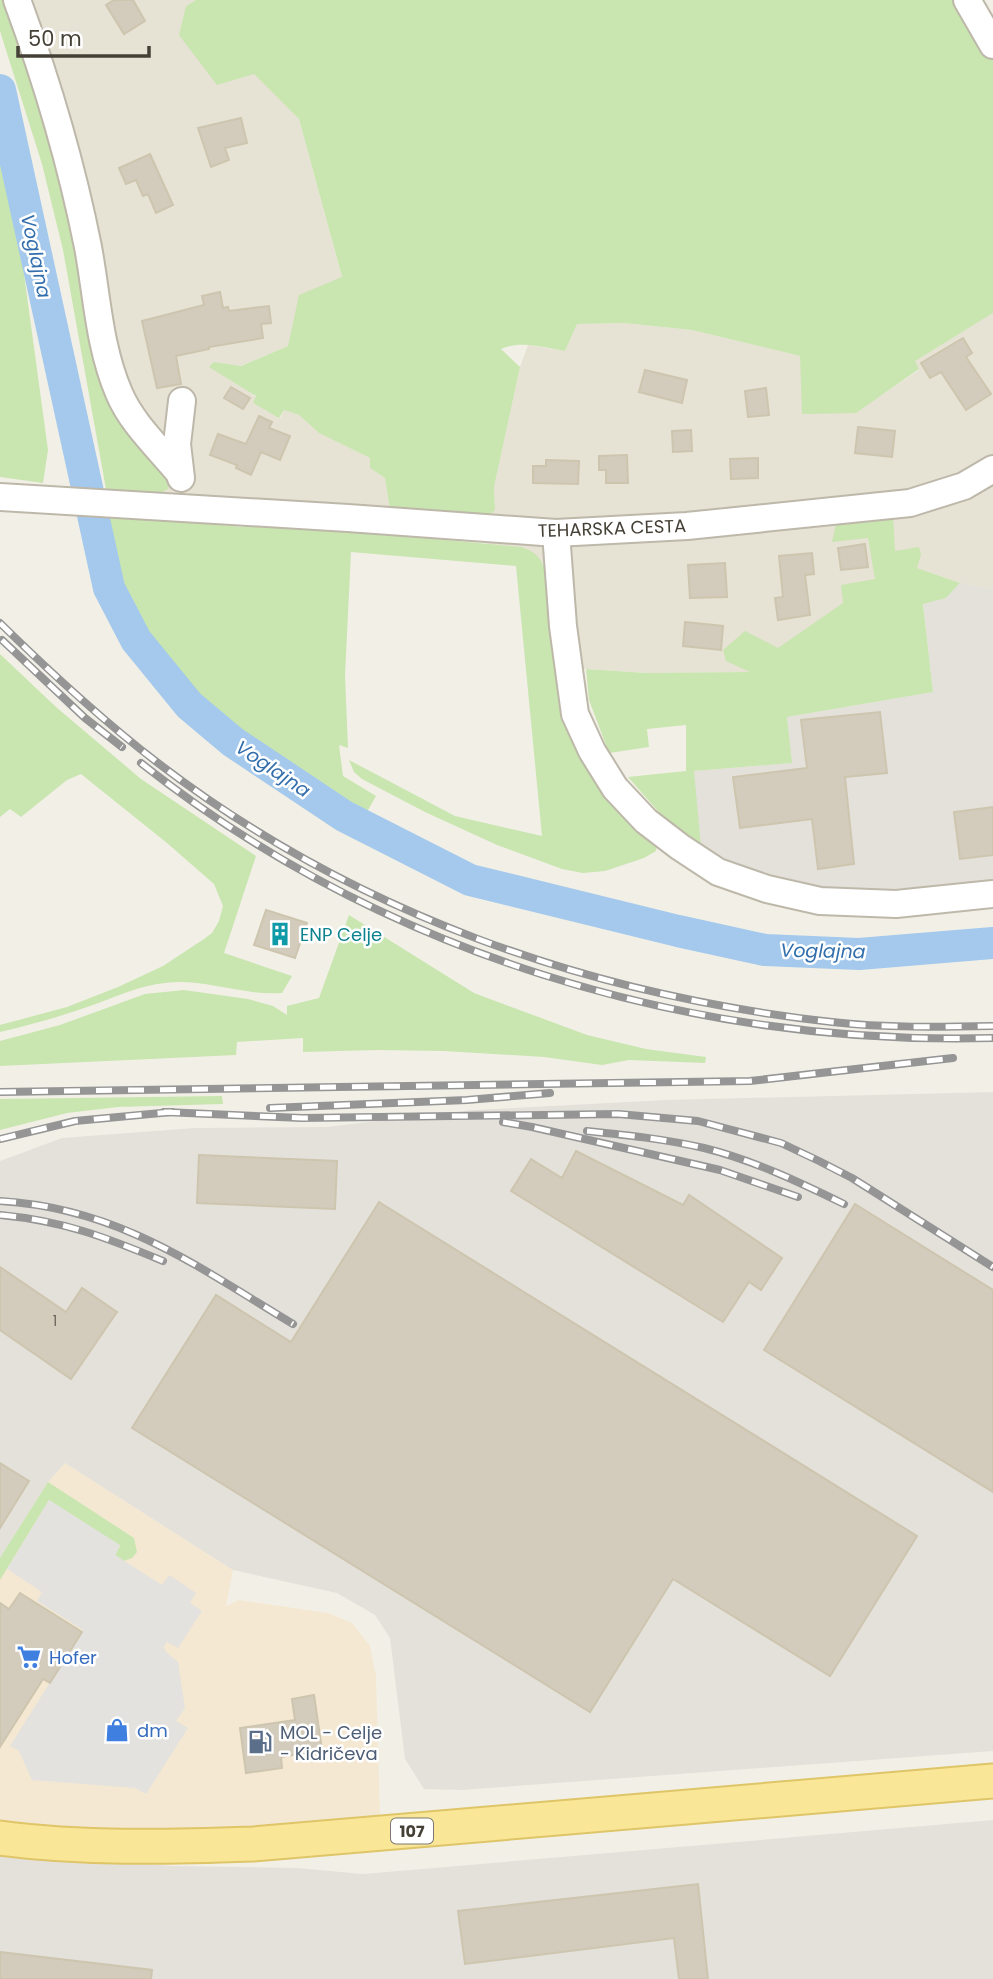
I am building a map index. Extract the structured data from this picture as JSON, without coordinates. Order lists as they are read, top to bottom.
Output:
{
  "streets": {
    "main road": ["107"],
    "street": ["TEHARSKA CESTA"]
  },
  "water": ["Voglajna"],
  "places": {
    "building": ["ENP Celje"],
    "supermarket": ["Hofer"],
    "shop": ["dm"],
    "fuel station": ["MOL - Celje - Kidričeva"]
  },
  "house_numbers": ["1"],
  "scale_bar": "50 m"
}
